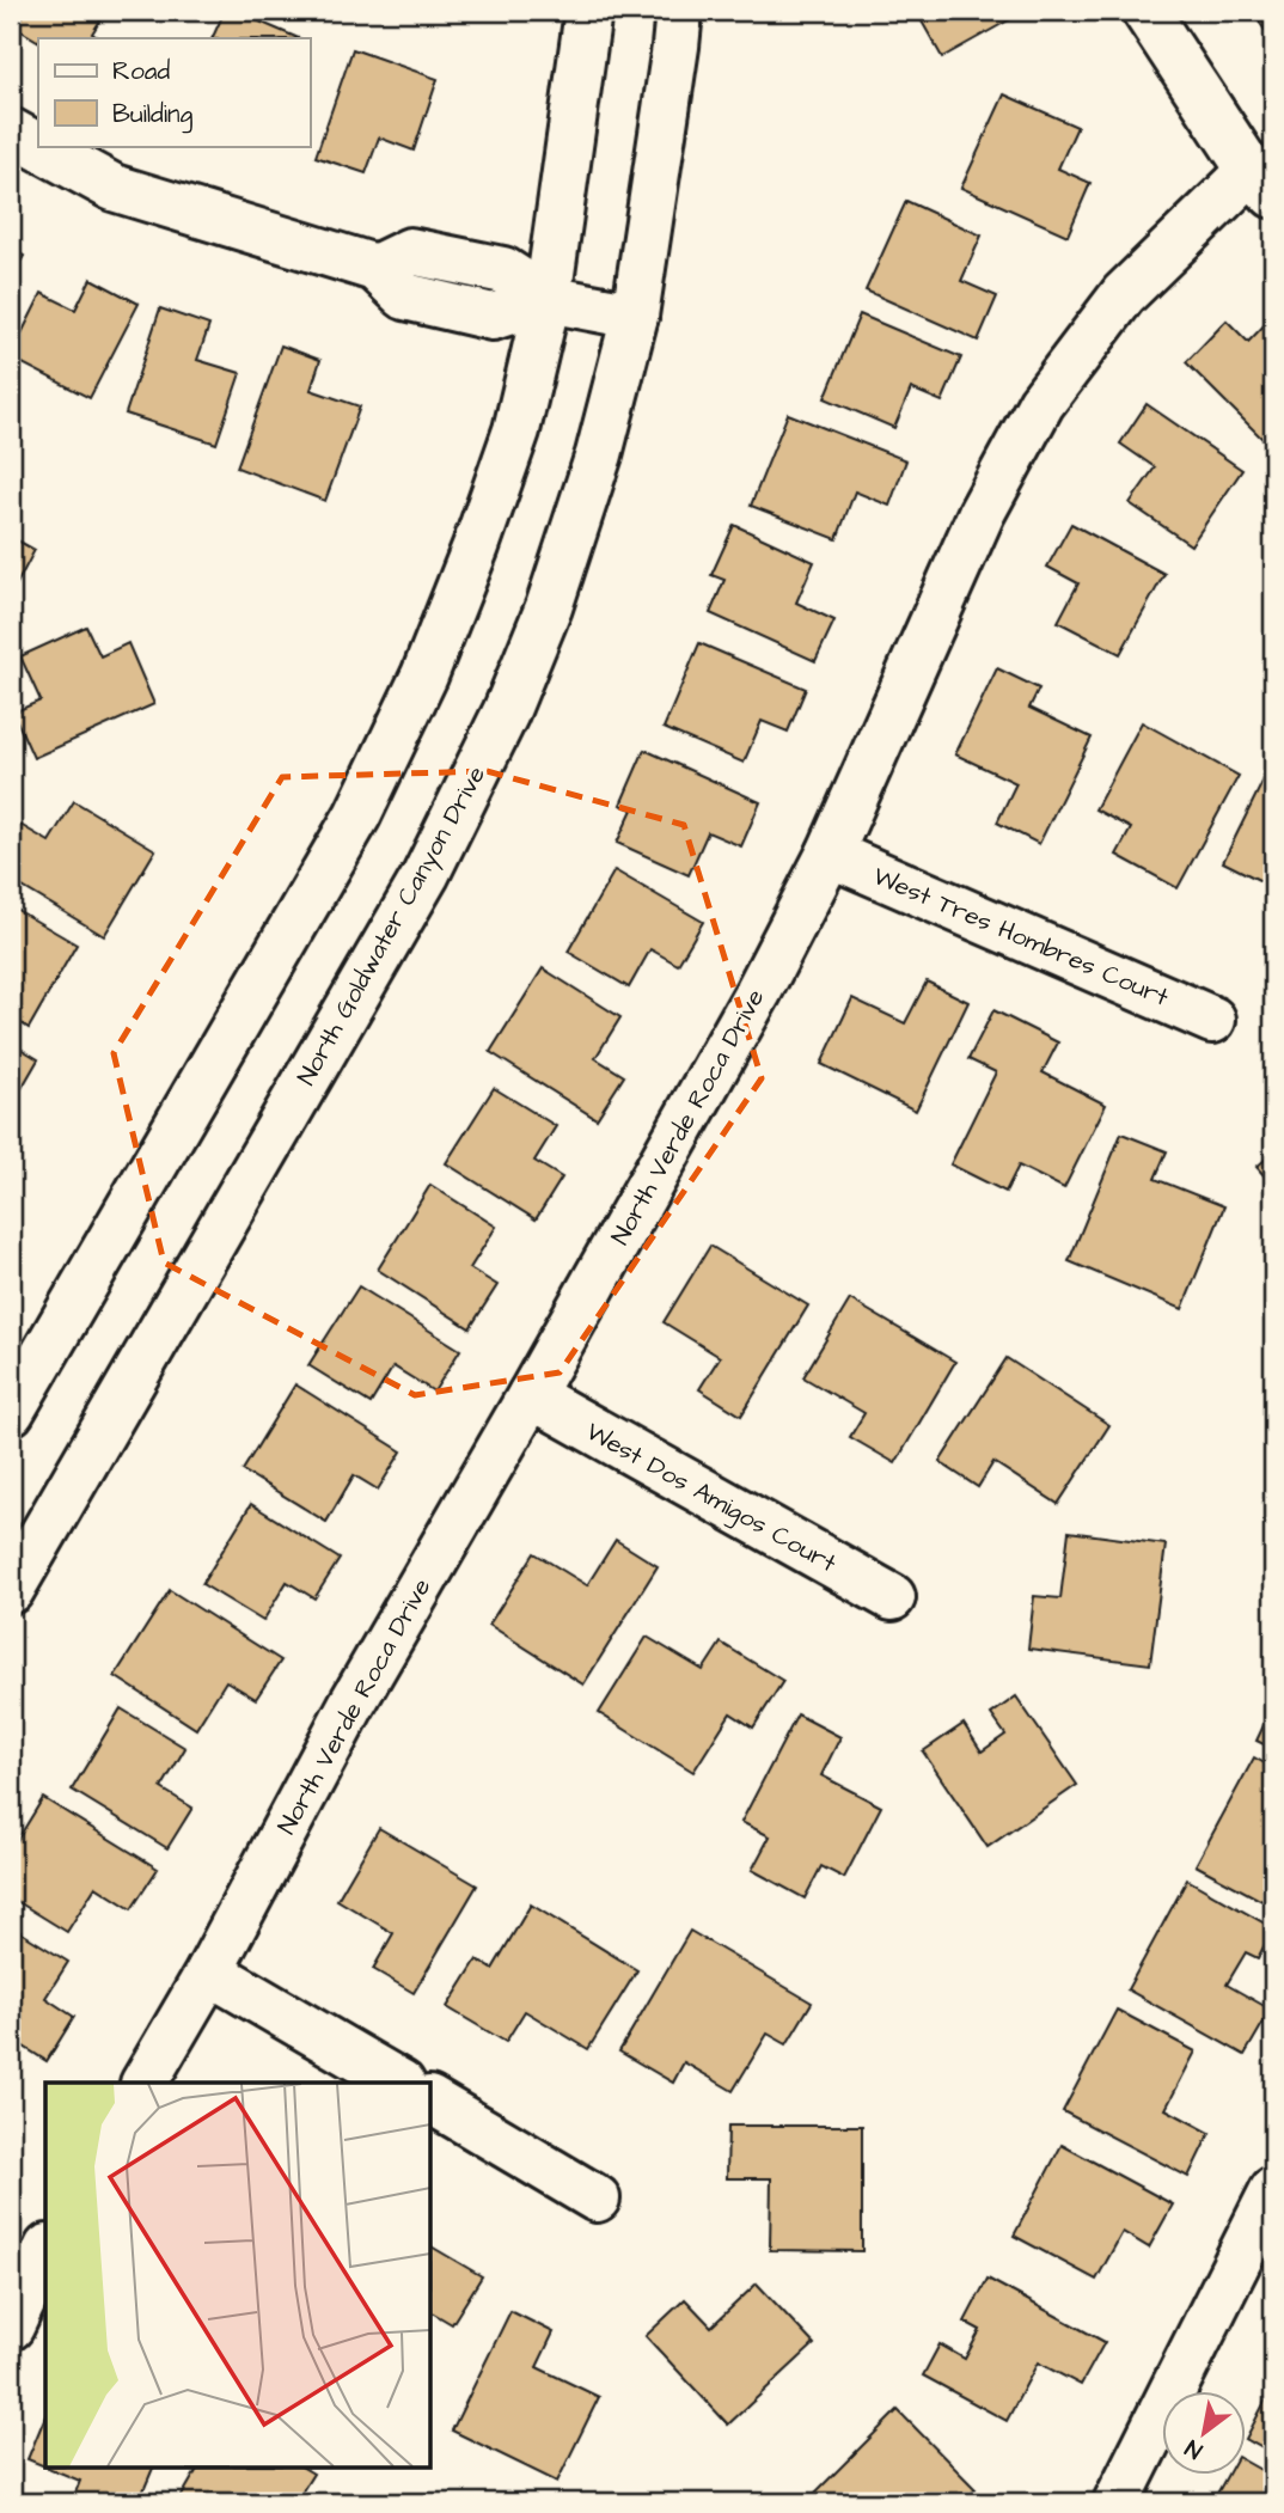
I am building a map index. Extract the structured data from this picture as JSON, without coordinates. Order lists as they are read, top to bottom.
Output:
{
  "streets": {
    "street": [
      "North Goldwater Canyon Drive",
      "West Tres Hombres Court",
      "North Verde Roca Drive",
      "West Dos Amigos Court"
    ]
  },
  "crossings": [
    ["West Tres Hombres Court", "North Verde Roca Drive"],
    ["North Verde Roca Drive", "West Dos Amigos Court"]
  ],
  "legend": ["Road", "Building"],
  "north": "bottom left"
}
